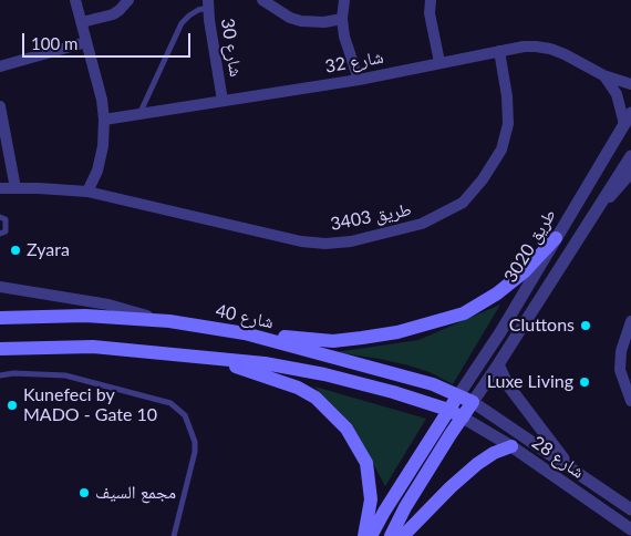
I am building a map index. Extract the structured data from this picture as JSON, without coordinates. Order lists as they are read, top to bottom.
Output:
{
  "streets": {
    "main road": ["شارع 40"],
    "street": [
      "شارع 30",
      "شارع 32",
      "طريق 3403",
      "طريق 3020",
      "شارع 28"
    ]
  },
  "crossings": [
    ["شارع 30", "شارع 32"],
    ["شارع 32", "طريق 3403"],
    ["طريق 3020", "شارع 40"],
    ["طريق 3020", "شارع 28"],
    ["شارع 40", "شارع 28"]
  ],
  "places": [
    "Zyara",
    "Cluttons",
    "Luxe Living",
    "Kunefeci by MADO - Gate 10",
    "مجمع السيف"
  ],
  "scale_bar": "100 m"
}
